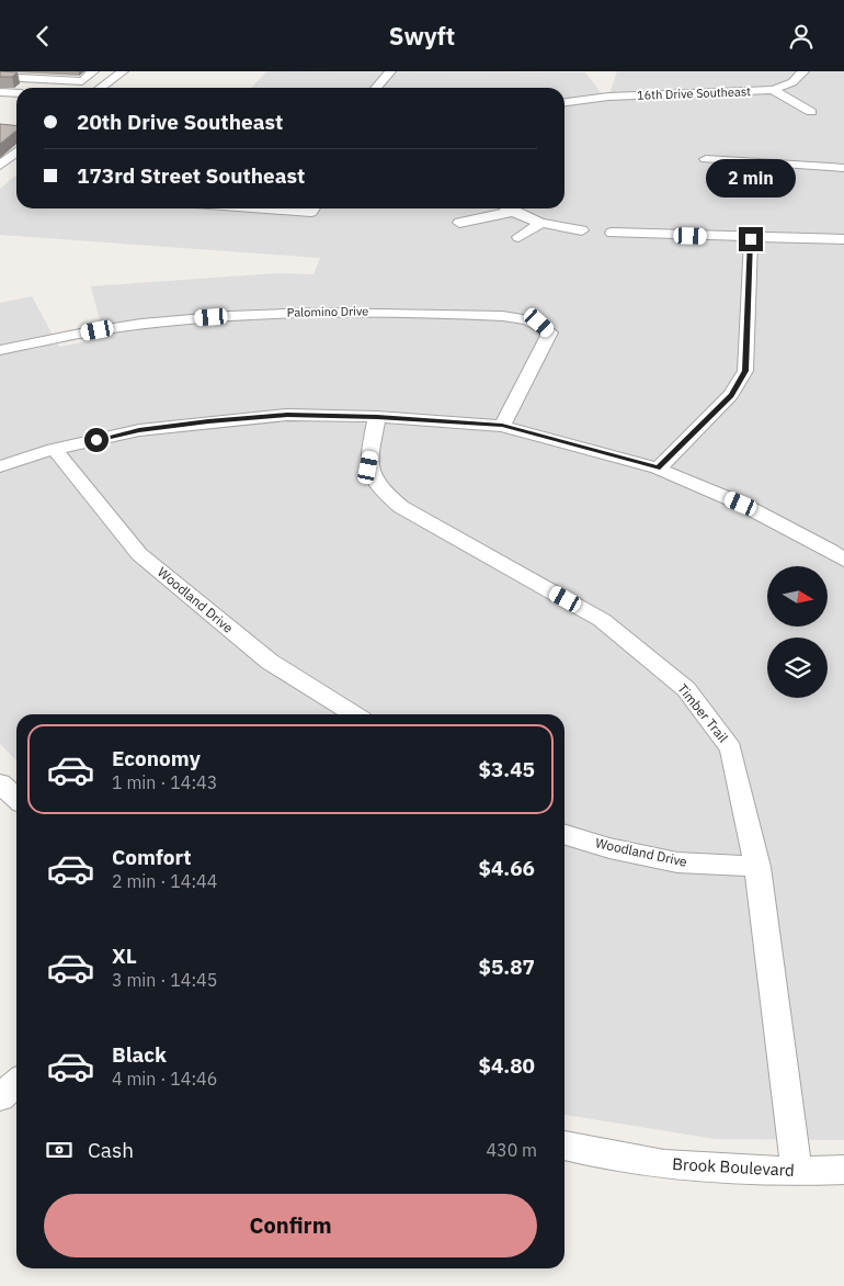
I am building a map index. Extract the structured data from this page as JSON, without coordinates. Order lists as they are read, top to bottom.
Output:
{
  "streets": {
    "street": [
      "16th Drive Southeast",
      "Palomino Drive",
      "Woodland Drive",
      "Timber Trail",
      "Brook Boulevard"
    ]
  },
  "crossings": [
    ["Woodland Drive", "Timber Trail"],
    ["Timber Trail", "Brook Boulevard"]
  ],
  "north": "right",
  "page": {
    "header": "Swyft",
    "banner": ["20th Drive Southeast", "173rd Street Southeast"],
    "bubble": "2 min",
    "list": [
      {
        "name": "Economy",
        "note": "1 min · 14:43",
        "value": "$3.45"
      },
      {
        "name": "Comfort",
        "note": "2 min · 14:44",
        "value": "$4.66"
      },
      {
        "name": "XL",
        "note": "3 min · 14:45",
        "value": "$5.87"
      },
      {
        "name": "Black",
        "note": "4 min · 14:46",
        "value": "$4.80"
      }
    ],
    "pay": ["Cash", "430 m"],
    "buttons": "Confirm"
  }
}
